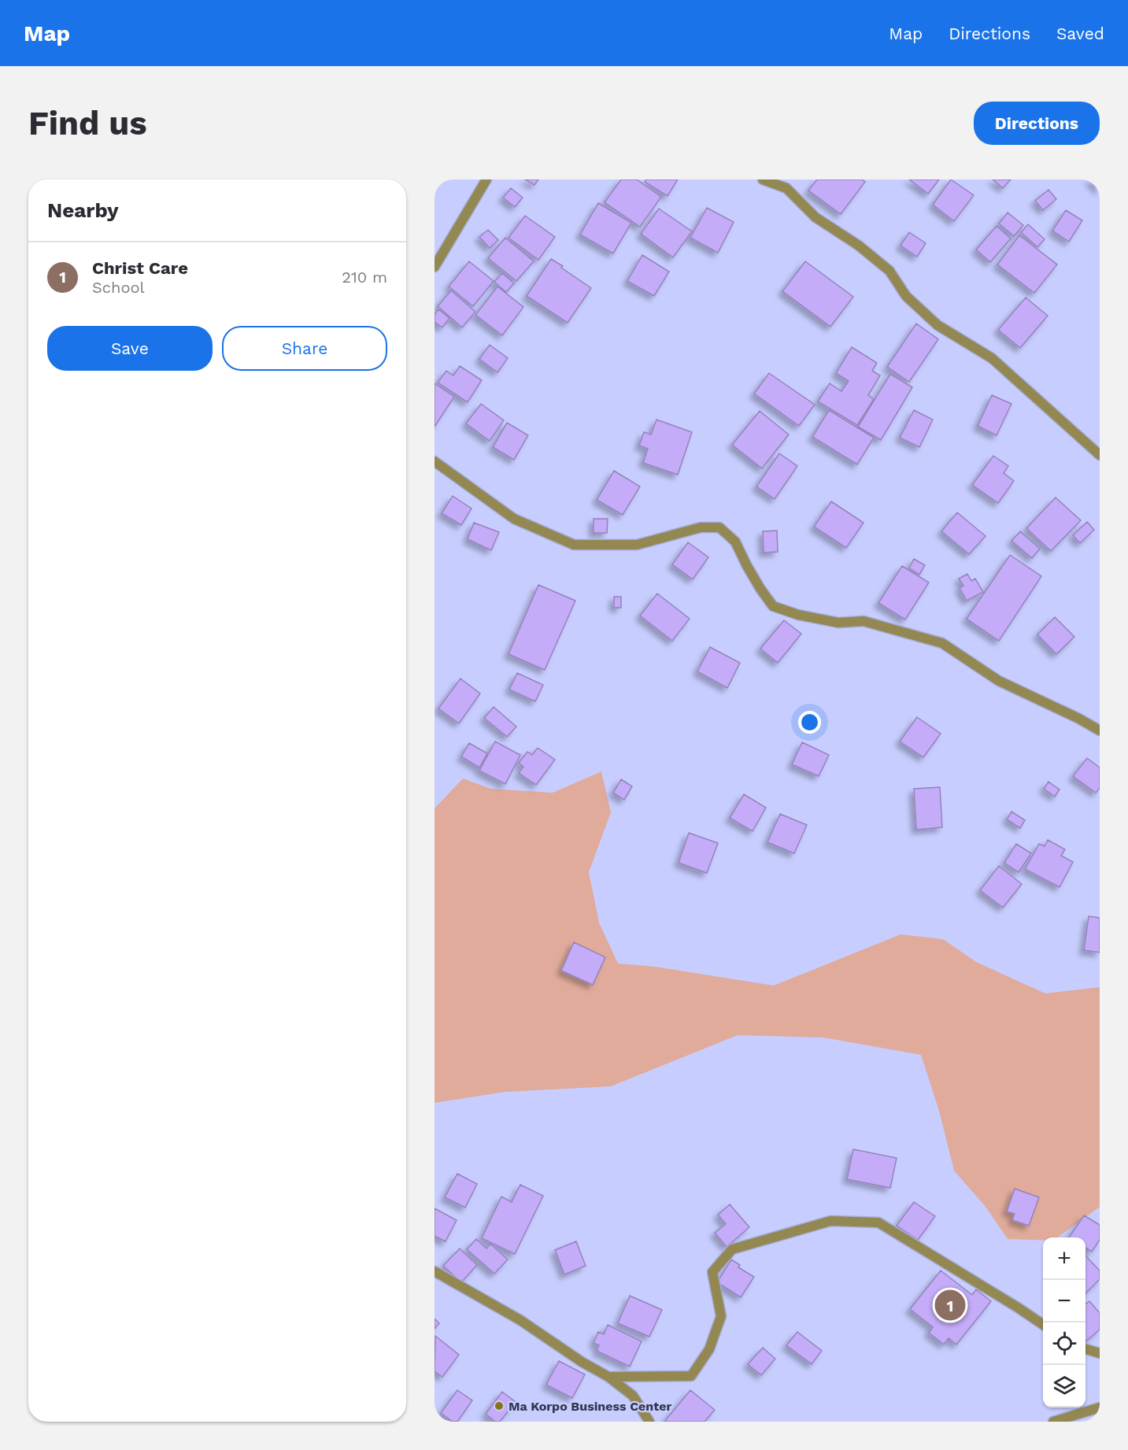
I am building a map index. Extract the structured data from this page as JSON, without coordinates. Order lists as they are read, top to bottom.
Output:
{
  "places": ["Ma Korpo Business Center"],
  "page": {
    "header": "Map",
    "nav": ["Map", "Directions", "Saved"],
    "buttons": [
      "Directions",
      ["Save", "Share"]
    ],
    "title": "Find us",
    "heading": "Nearby",
    "list": [
      {
        "mark": "1",
        "name": "Christ Care",
        "note": "School",
        "value": "210 m"
      }
    ],
    "map_buttons": ["+", "−"],
    "pins": "1"
  }
}
